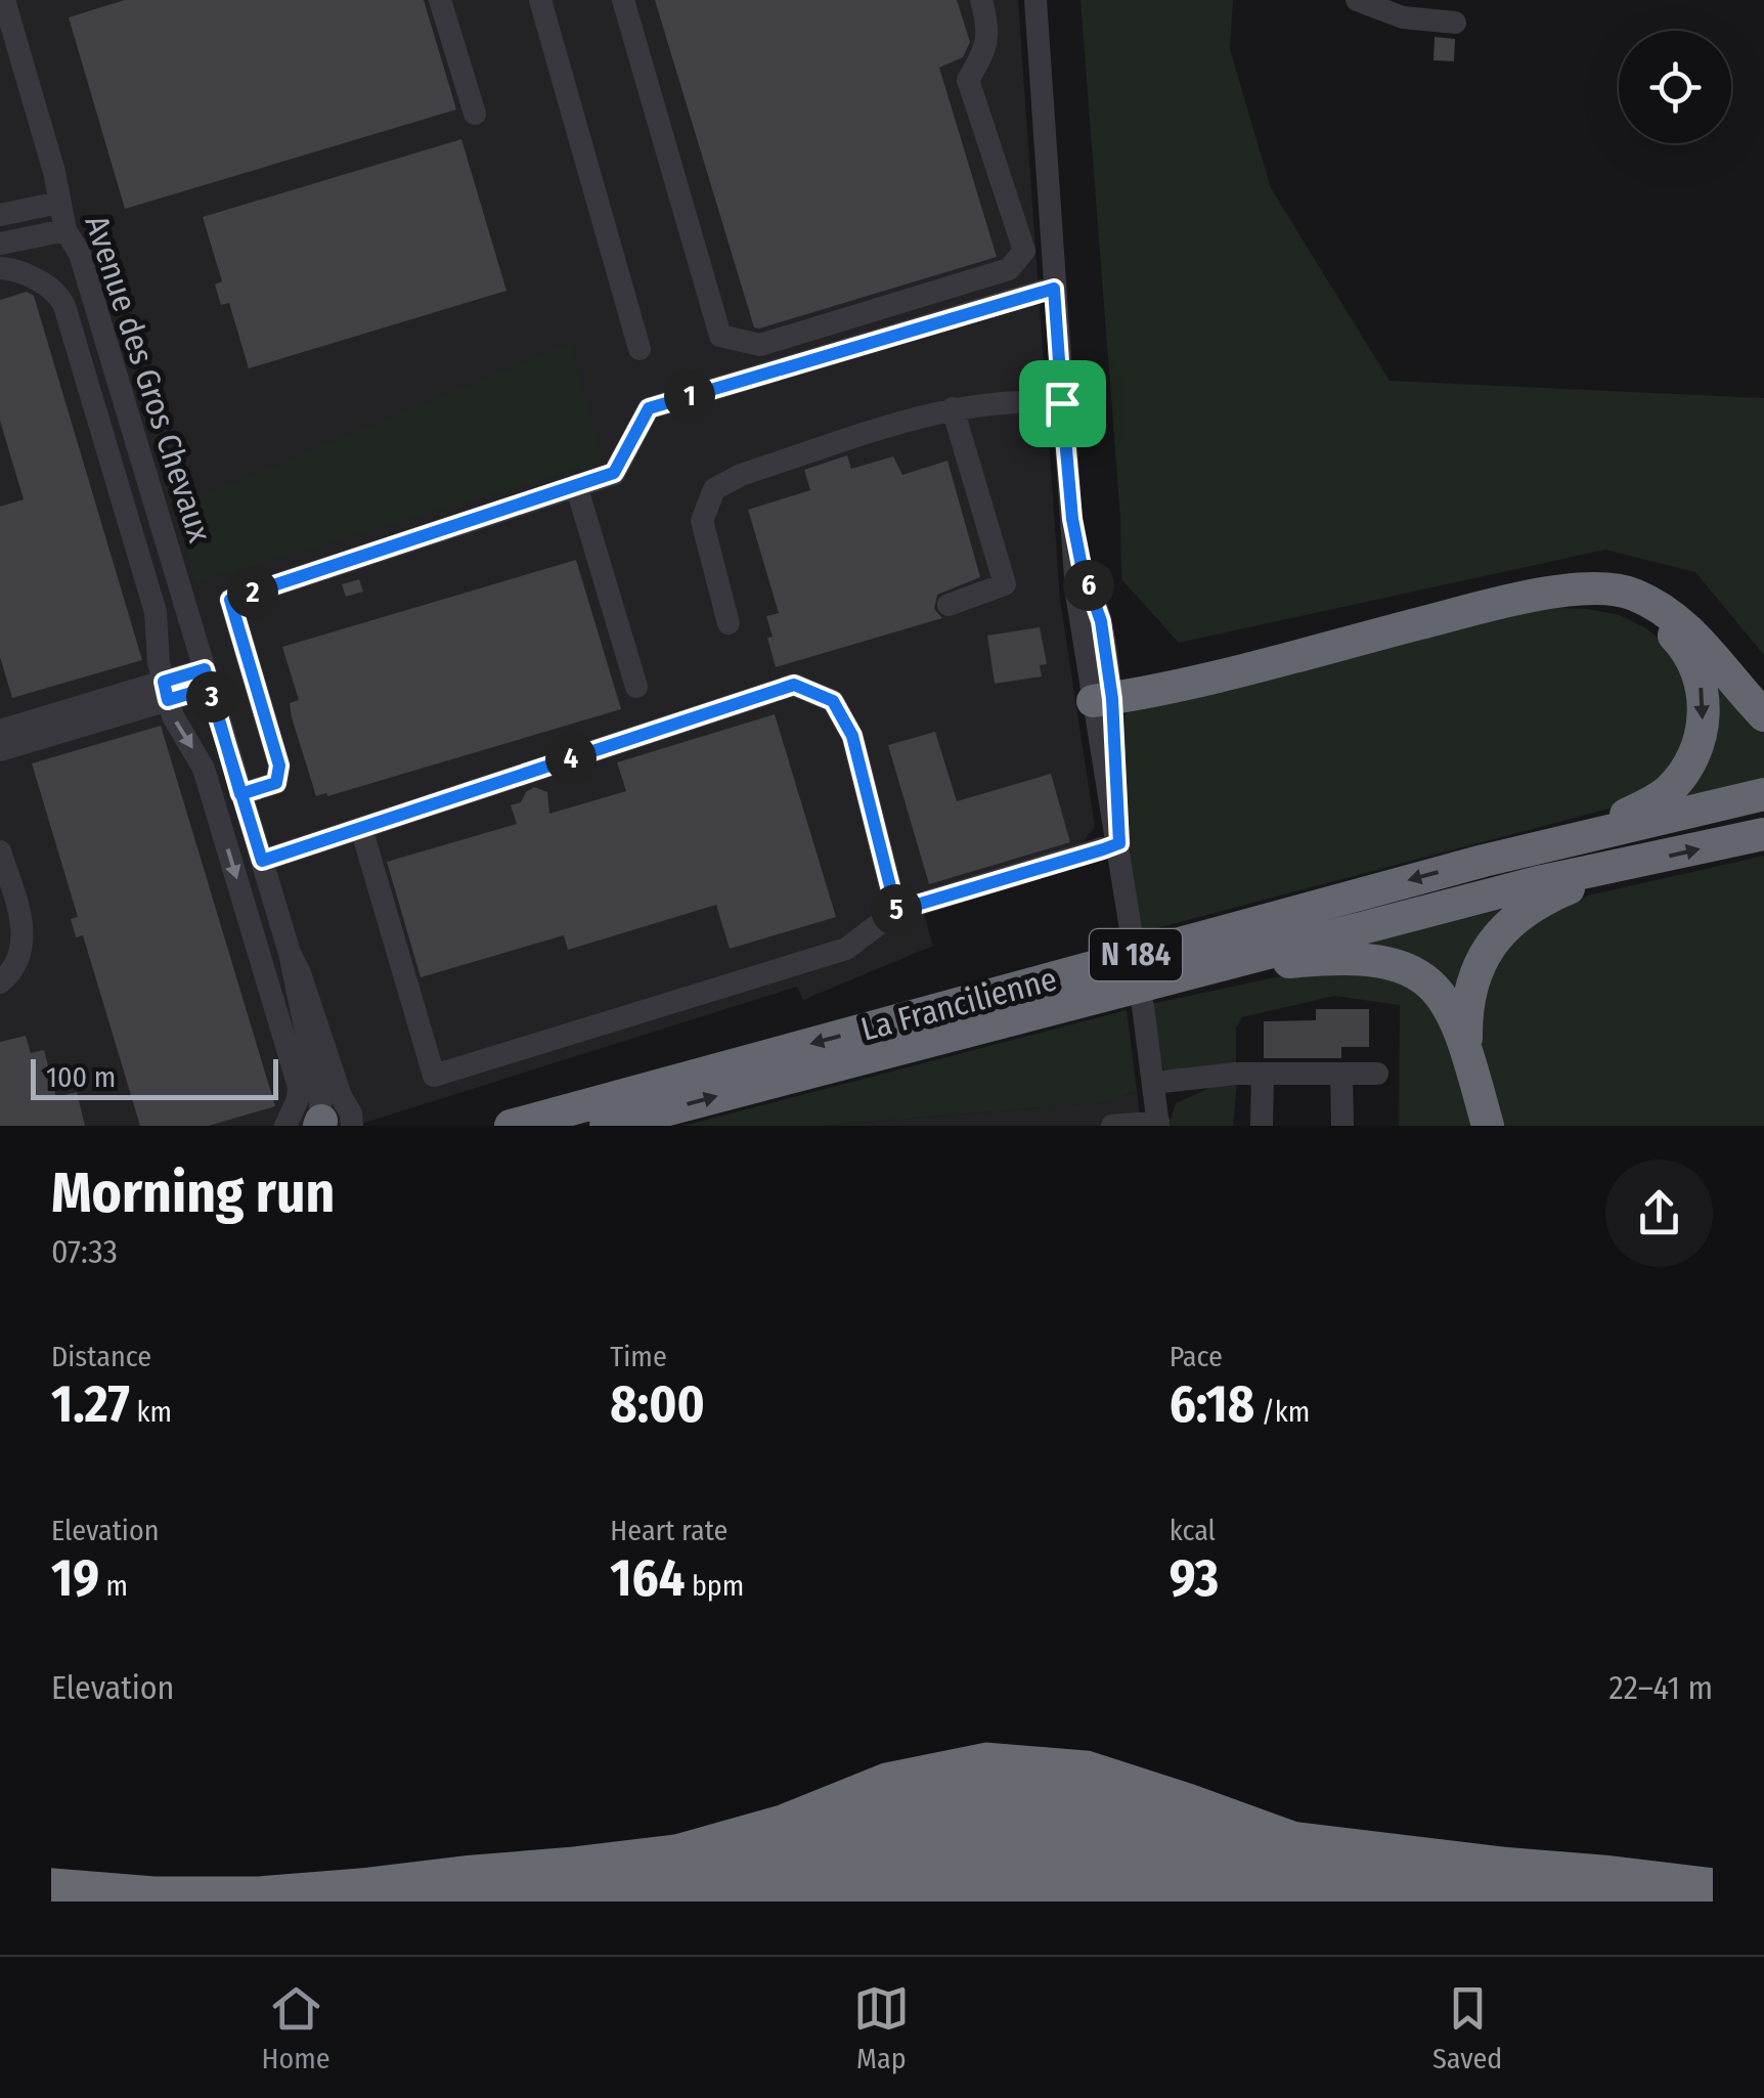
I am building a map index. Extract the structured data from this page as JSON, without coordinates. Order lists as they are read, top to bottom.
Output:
{
  "streets": {
    "highway": ["N 184", "La Francilienne"],
    "street": ["Avenue des Gros Chevaux"]
  },
  "scale_bar": "100 m",
  "page": {
    "pins": [
      "1",
      "6",
      "2",
      "3",
      "4",
      "5"
    ],
    "scale": "100 m",
    "heading": ["Morning run", "07:33"],
    "stats": [
      ["Distance", "1.27 km"],
      ["Time", "8:00"],
      ["Pace", "6:18 /km"],
      ["Elevation", "19 m"],
      ["Heart rate", "164 bpm"],
      ["kcal", "93"]
    ],
    "chart": ["Elevation", "22–41 m"],
    "tabs": ["Home", "Map", "Saved"]
  }
}
